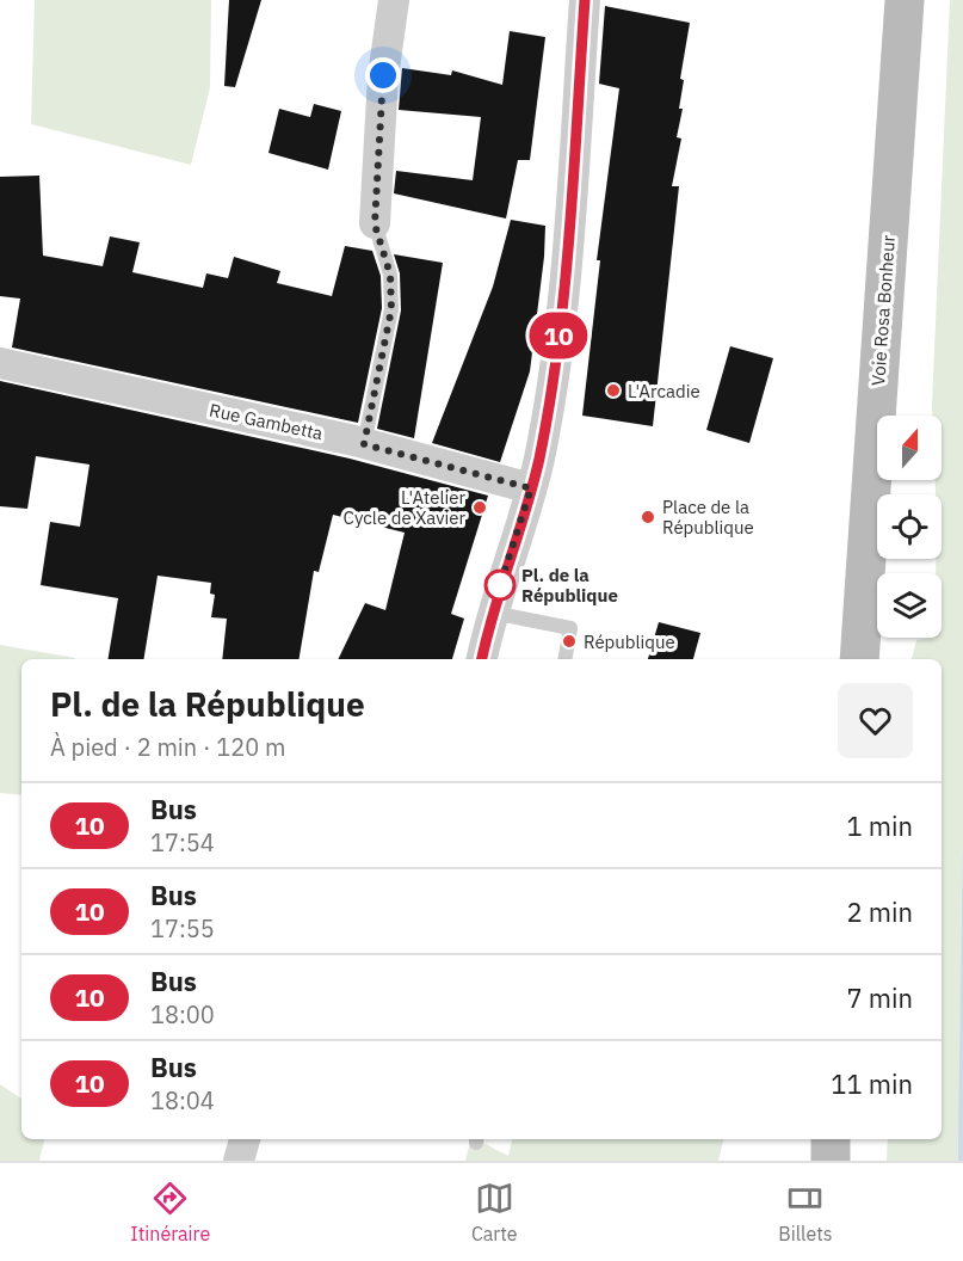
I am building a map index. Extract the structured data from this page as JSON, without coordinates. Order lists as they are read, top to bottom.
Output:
{
  "streets": {
    "street": ["Voie Rosa Bonheur", "Rue Gambetta"]
  },
  "places": [
    "L'Arcadie",
    "L'Atelier Cycle de Xavier",
    "Place de la République",
    "Pl. de la République",
    "République"
  ],
  "lines": ["bus line 10"],
  "north": "top",
  "page": {
    "on_map": "10",
    "heading": ["Pl. de la République", "À pied · 2 min · 120 m"],
    "list": [
      {
        "mark": "10",
        "name": "Bus",
        "note": "17:54",
        "value": "1 min"
      },
      {
        "mark": "10",
        "name": "Bus",
        "note": "17:55",
        "value": "2 min"
      },
      {
        "mark": "10",
        "name": "Bus",
        "note": "18:00",
        "value": "7 min"
      },
      {
        "mark": "10",
        "name": "Bus",
        "note": "18:04",
        "value": "11 min"
      }
    ],
    "tabs": ["Itinéraire", "Carte", "Billets"]
  }
}
